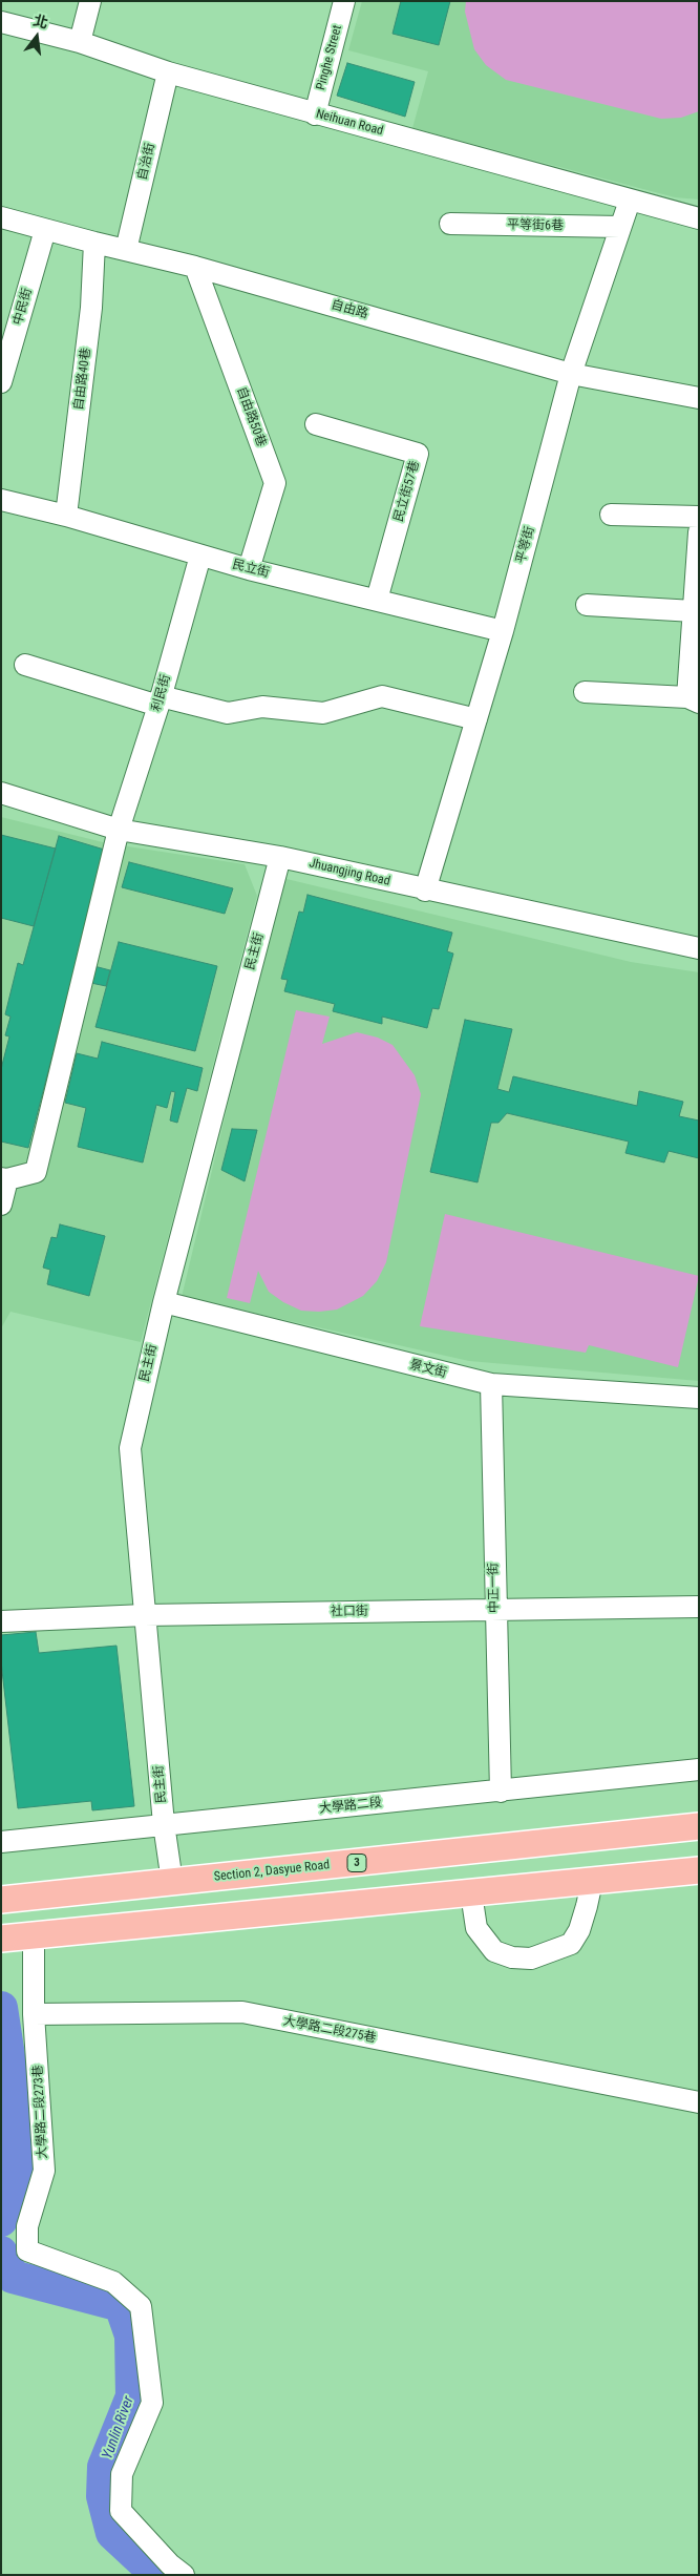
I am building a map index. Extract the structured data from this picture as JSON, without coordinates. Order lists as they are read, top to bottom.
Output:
{
  "streets": {
    "main road": ["3", "Section 2, Dasyue Road"],
    "street": [
      "Pinghe Street",
      "Neihuan Road",
      "自治街",
      "平等街6巷",
      "中民街",
      "自由路",
      "自由路40巷",
      "自由路50巷",
      "民立街57巷",
      "平等街",
      "民立街",
      "利民街",
      "Jhuangjing Road",
      "民主街",
      "景文街",
      "中正一街",
      "社口街",
      "大學路二段",
      "大學路二段275巷",
      "大學路二段273巷"
    ]
  },
  "crossings": [
    ["Pinghe Street", "Neihuan Road"],
    ["Neihuan Road", "自治街"],
    ["Neihuan Road", "平等街"],
    ["自治街", "自由路"],
    ["平等街6巷", "平等街"],
    ["中民街", "自由路"],
    ["自由路", "自由路40巷"],
    ["自由路", "自由路50巷"],
    ["自由路", "平等街"],
    ["自由路40巷", "民立街"],
    ["自由路50巷", "民立街"],
    ["民立街57巷", "民立街"],
    ["平等街", "民立街"],
    ["平等街", "Jhuangjing Road"],
    ["民立街", "利民街"],
    ["利民街", "Jhuangjing Road"],
    ["Jhuangjing Road", "民主街"],
    ["民主街", "景文街"],
    ["民主街", "社口街"],
    ["民主街", "大學路二段"],
    ["民主街", "Section 2, Dasyue Road"],
    ["景文街", "中正一街"],
    ["中正一街", "社口街"],
    ["中正一街", "大學路二段"],
    ["大學路二段275巷", "大學路二段273巷"]
  ],
  "water": ["Yunlin River"],
  "north": "top"
}
